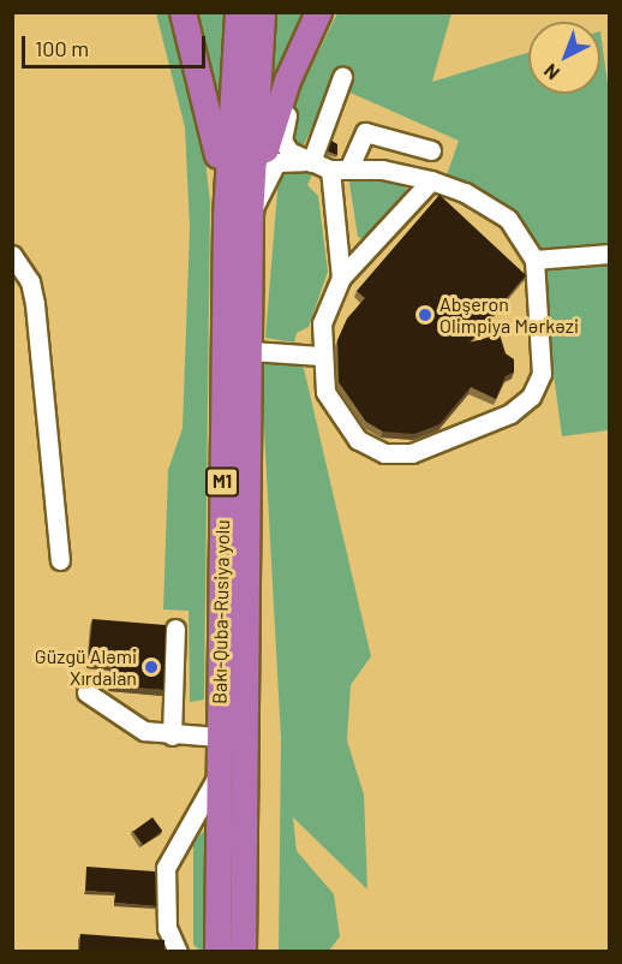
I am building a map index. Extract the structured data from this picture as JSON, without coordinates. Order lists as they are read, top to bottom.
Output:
{
  "streets": {
    "highway": ["M1", "Bakı-Quba-Rusiya yolu"]
  },
  "places": ["Abşeron Olimpiya Mərkəzi", "Güzgü Aləmi Xırdalan"],
  "scale_bar": "100 m",
  "north": "bottom left"
}
